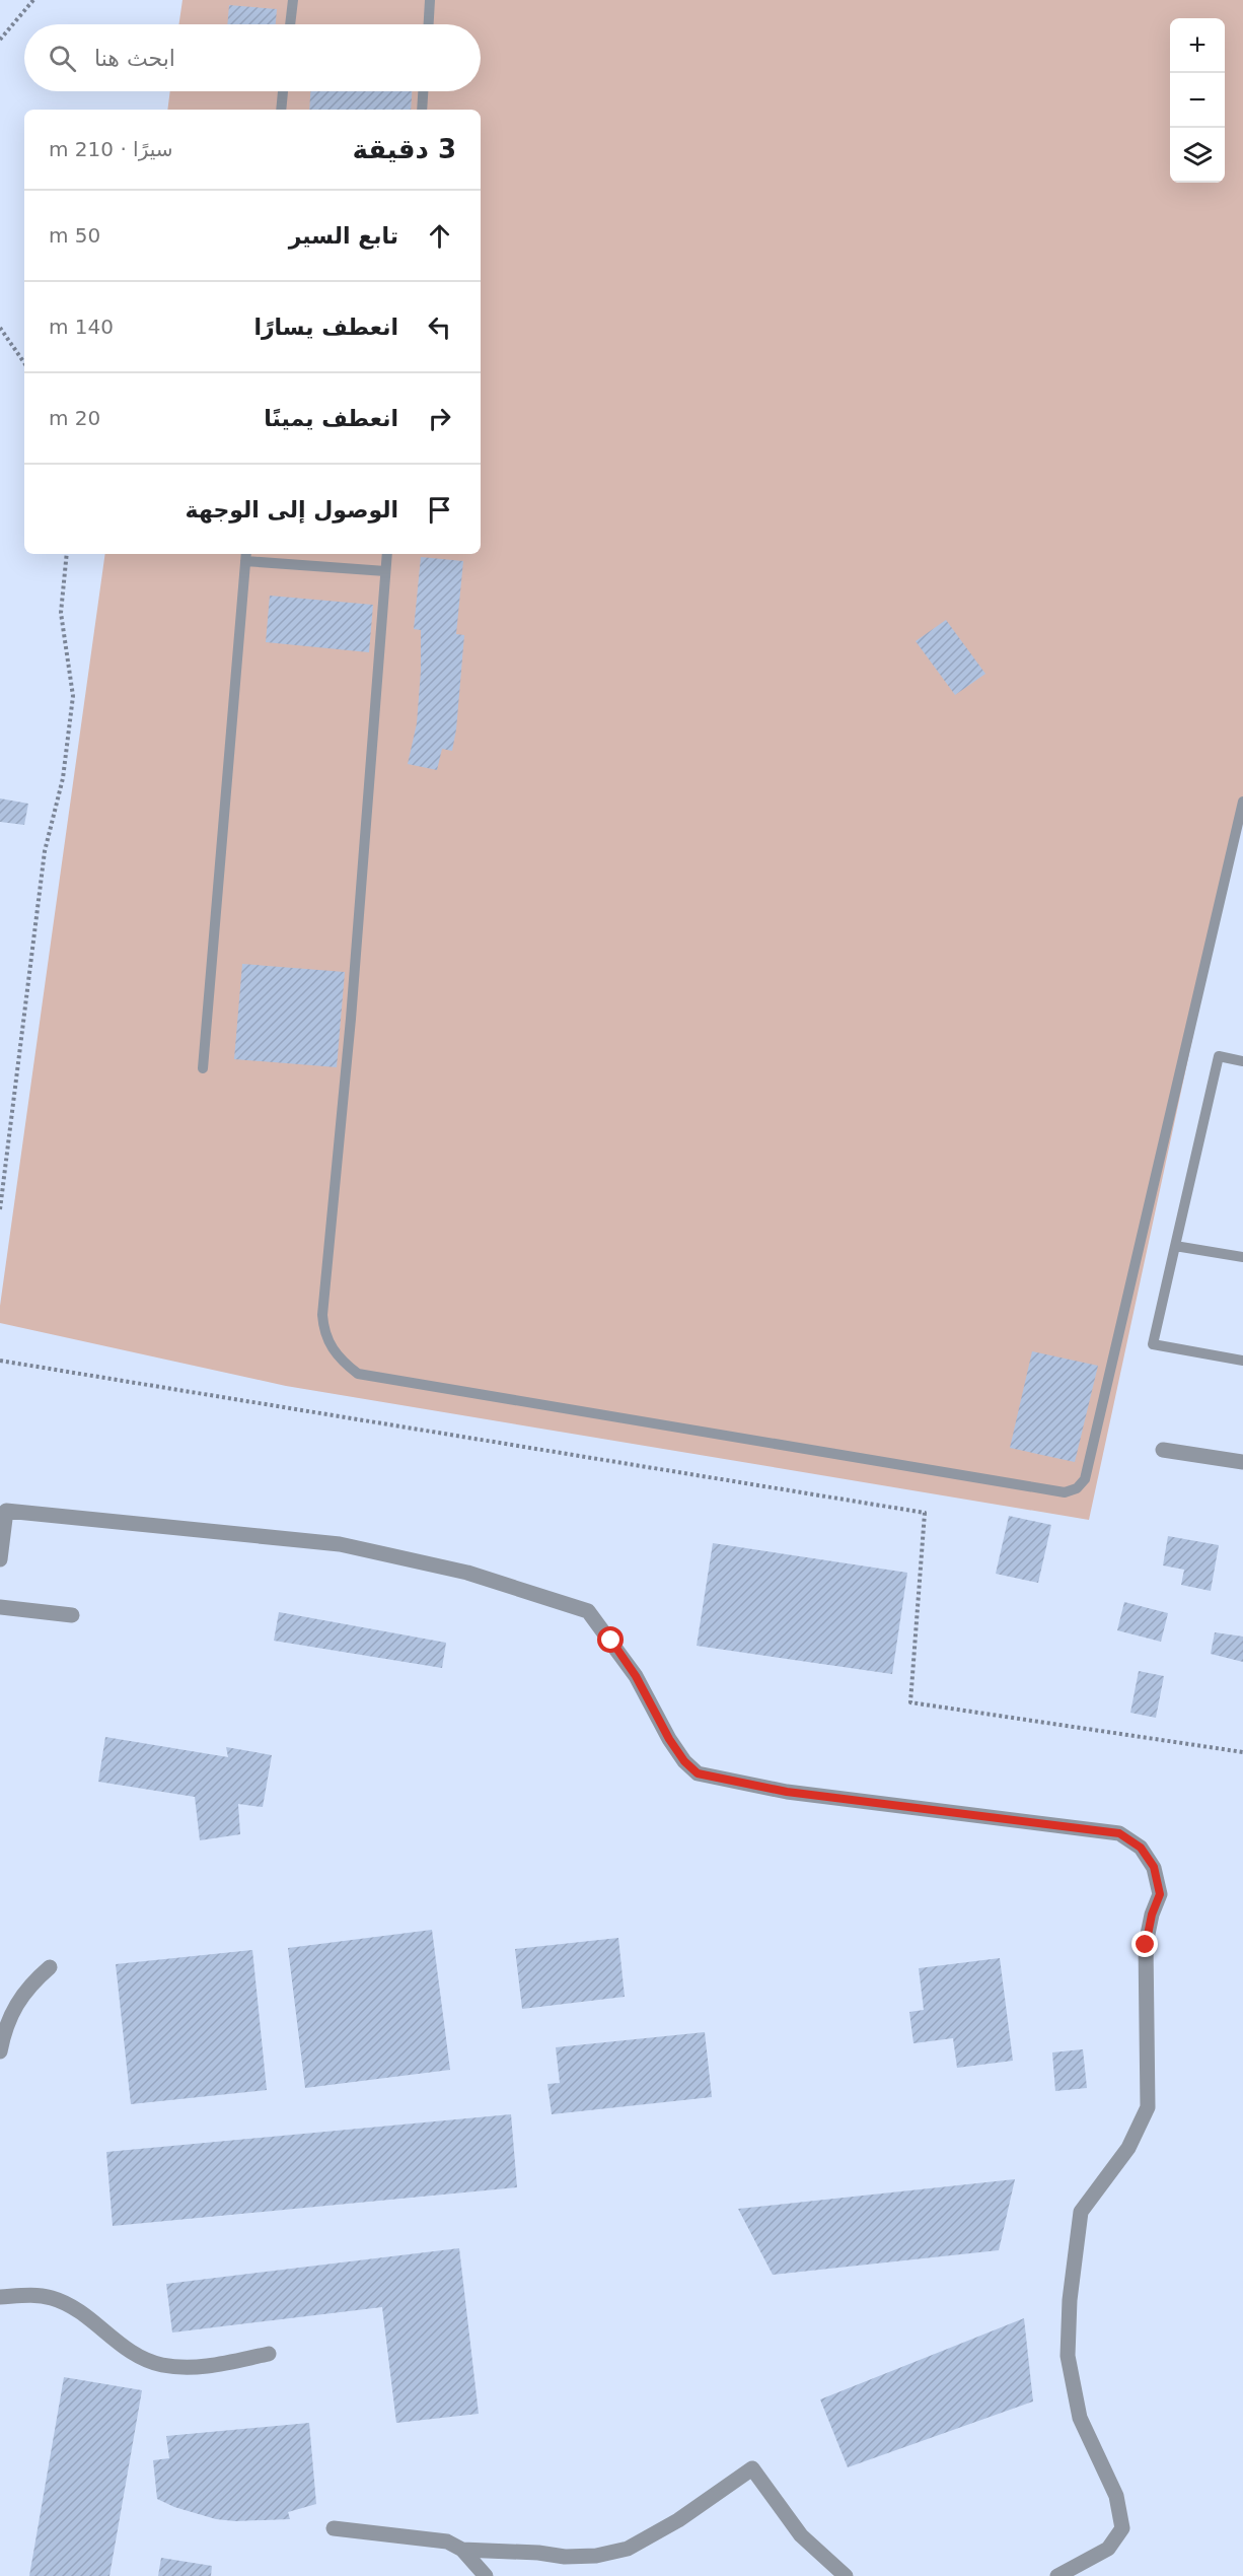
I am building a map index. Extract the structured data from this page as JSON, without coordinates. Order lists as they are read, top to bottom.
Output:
{
  "page": {
    "map_buttons": ["+", "−"],
    "search": "ابحث هنا",
    "heading": ["3 دقيقة", "سيرًا · 210 m"],
    "list": [
      ["تابع السير", "50 m"],
      ["انعطف يسارًا", "140 m"],
      ["انعطف يمينًا", "20 m"],
      "الوصول إلى الوجهة"
    ]
  }
}
